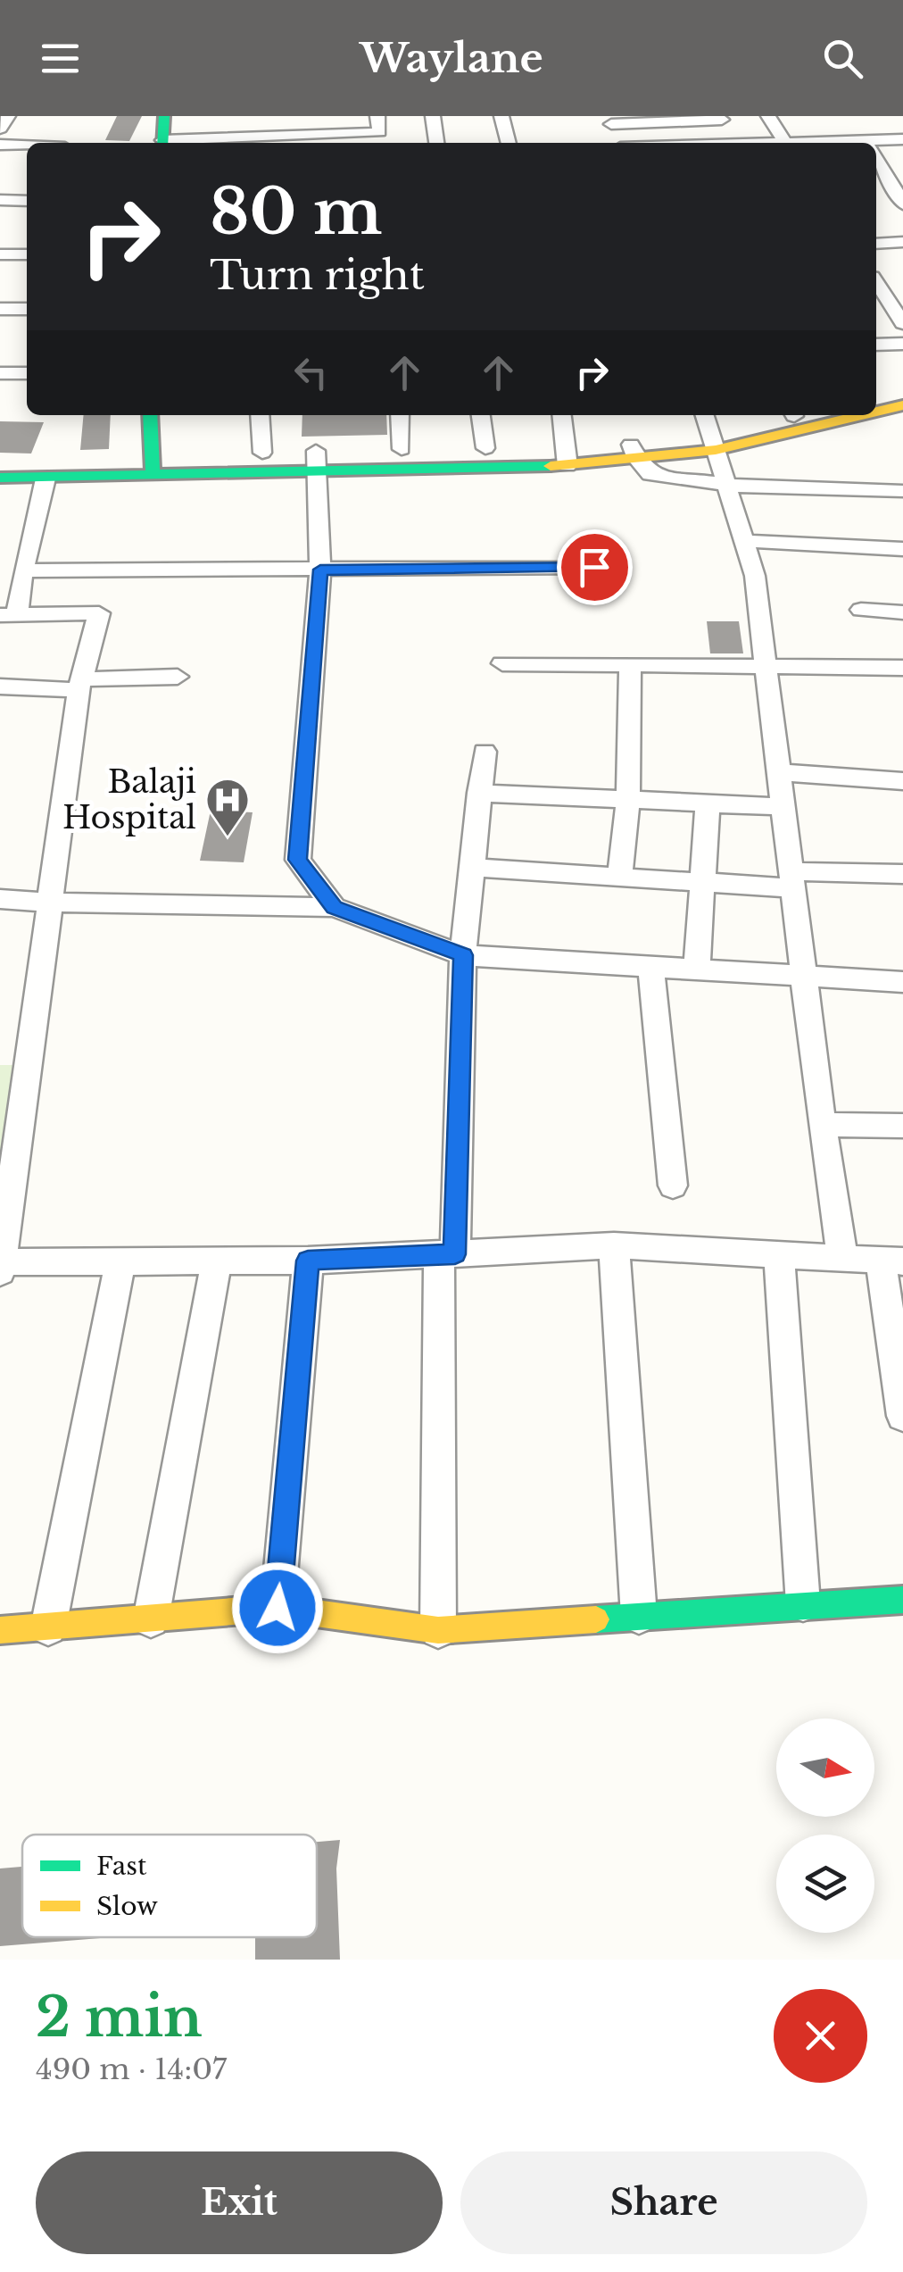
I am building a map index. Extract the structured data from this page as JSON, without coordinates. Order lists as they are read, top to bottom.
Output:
{
  "places": {
    "hospital": ["Balaji Hospital"]
  },
  "legend": ["Fast", "Slow"],
  "north": "right",
  "page": {
    "header": "Waylane",
    "turn": ["80 m", "Turn right"],
    "heading": ["2 min", "490 m · 14:07"],
    "buttons": ["Exit", "Share"]
  }
}
